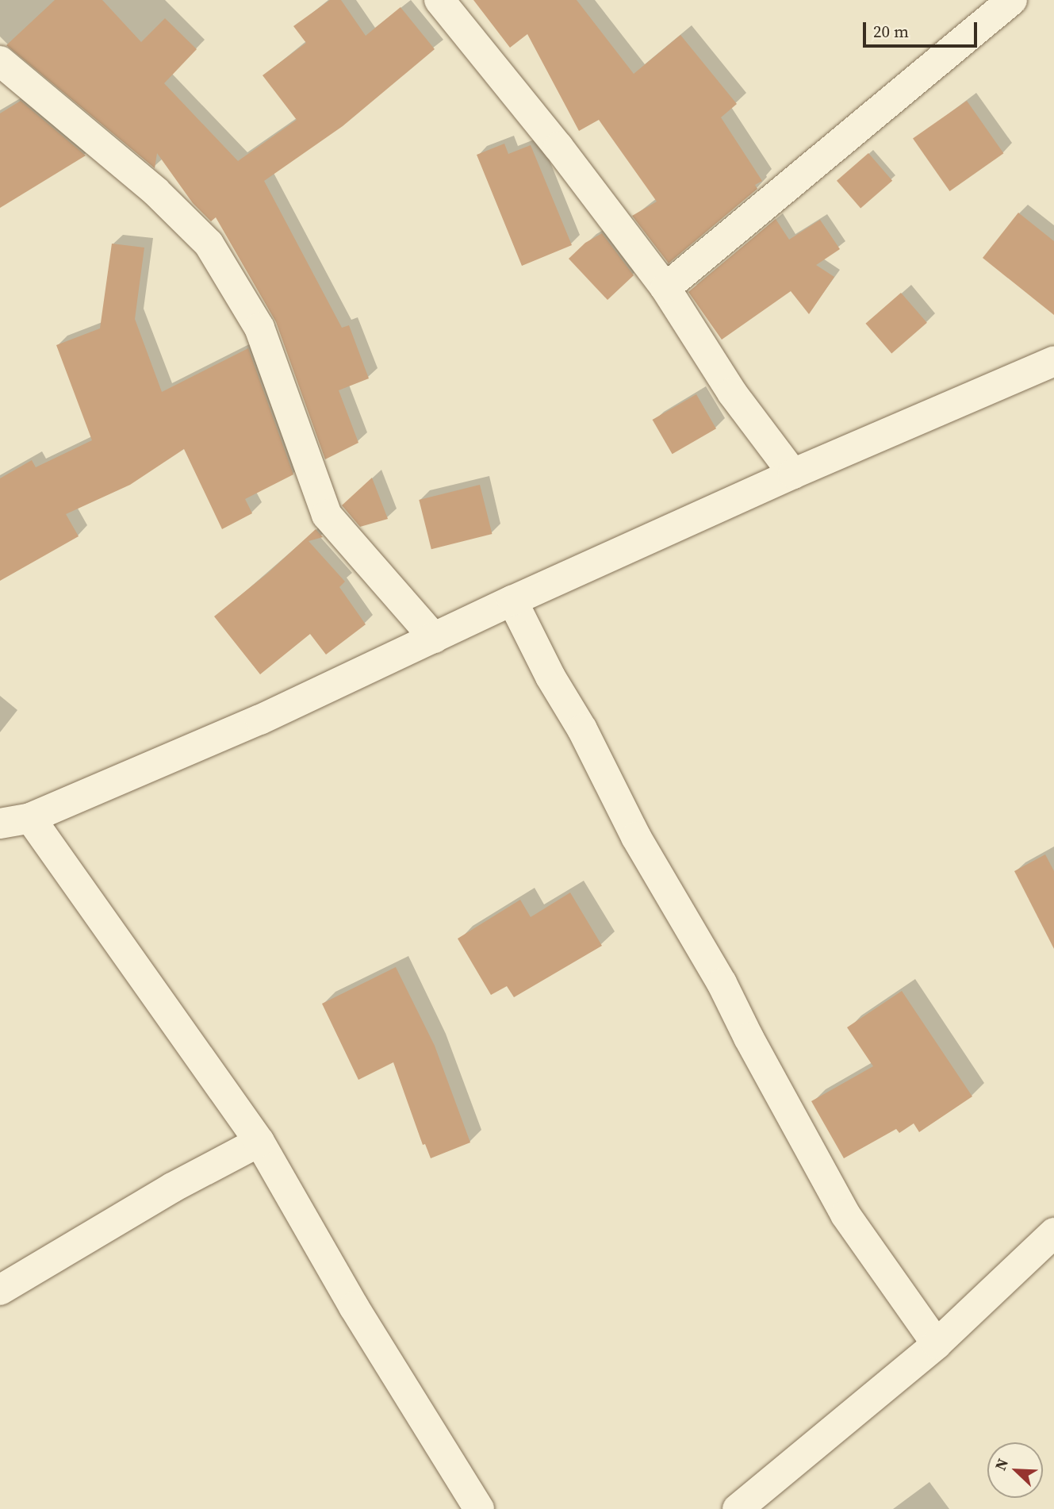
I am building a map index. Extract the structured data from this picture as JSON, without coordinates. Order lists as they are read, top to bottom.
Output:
{
  "scale_bar": "20 m",
  "north": "top left"
}
